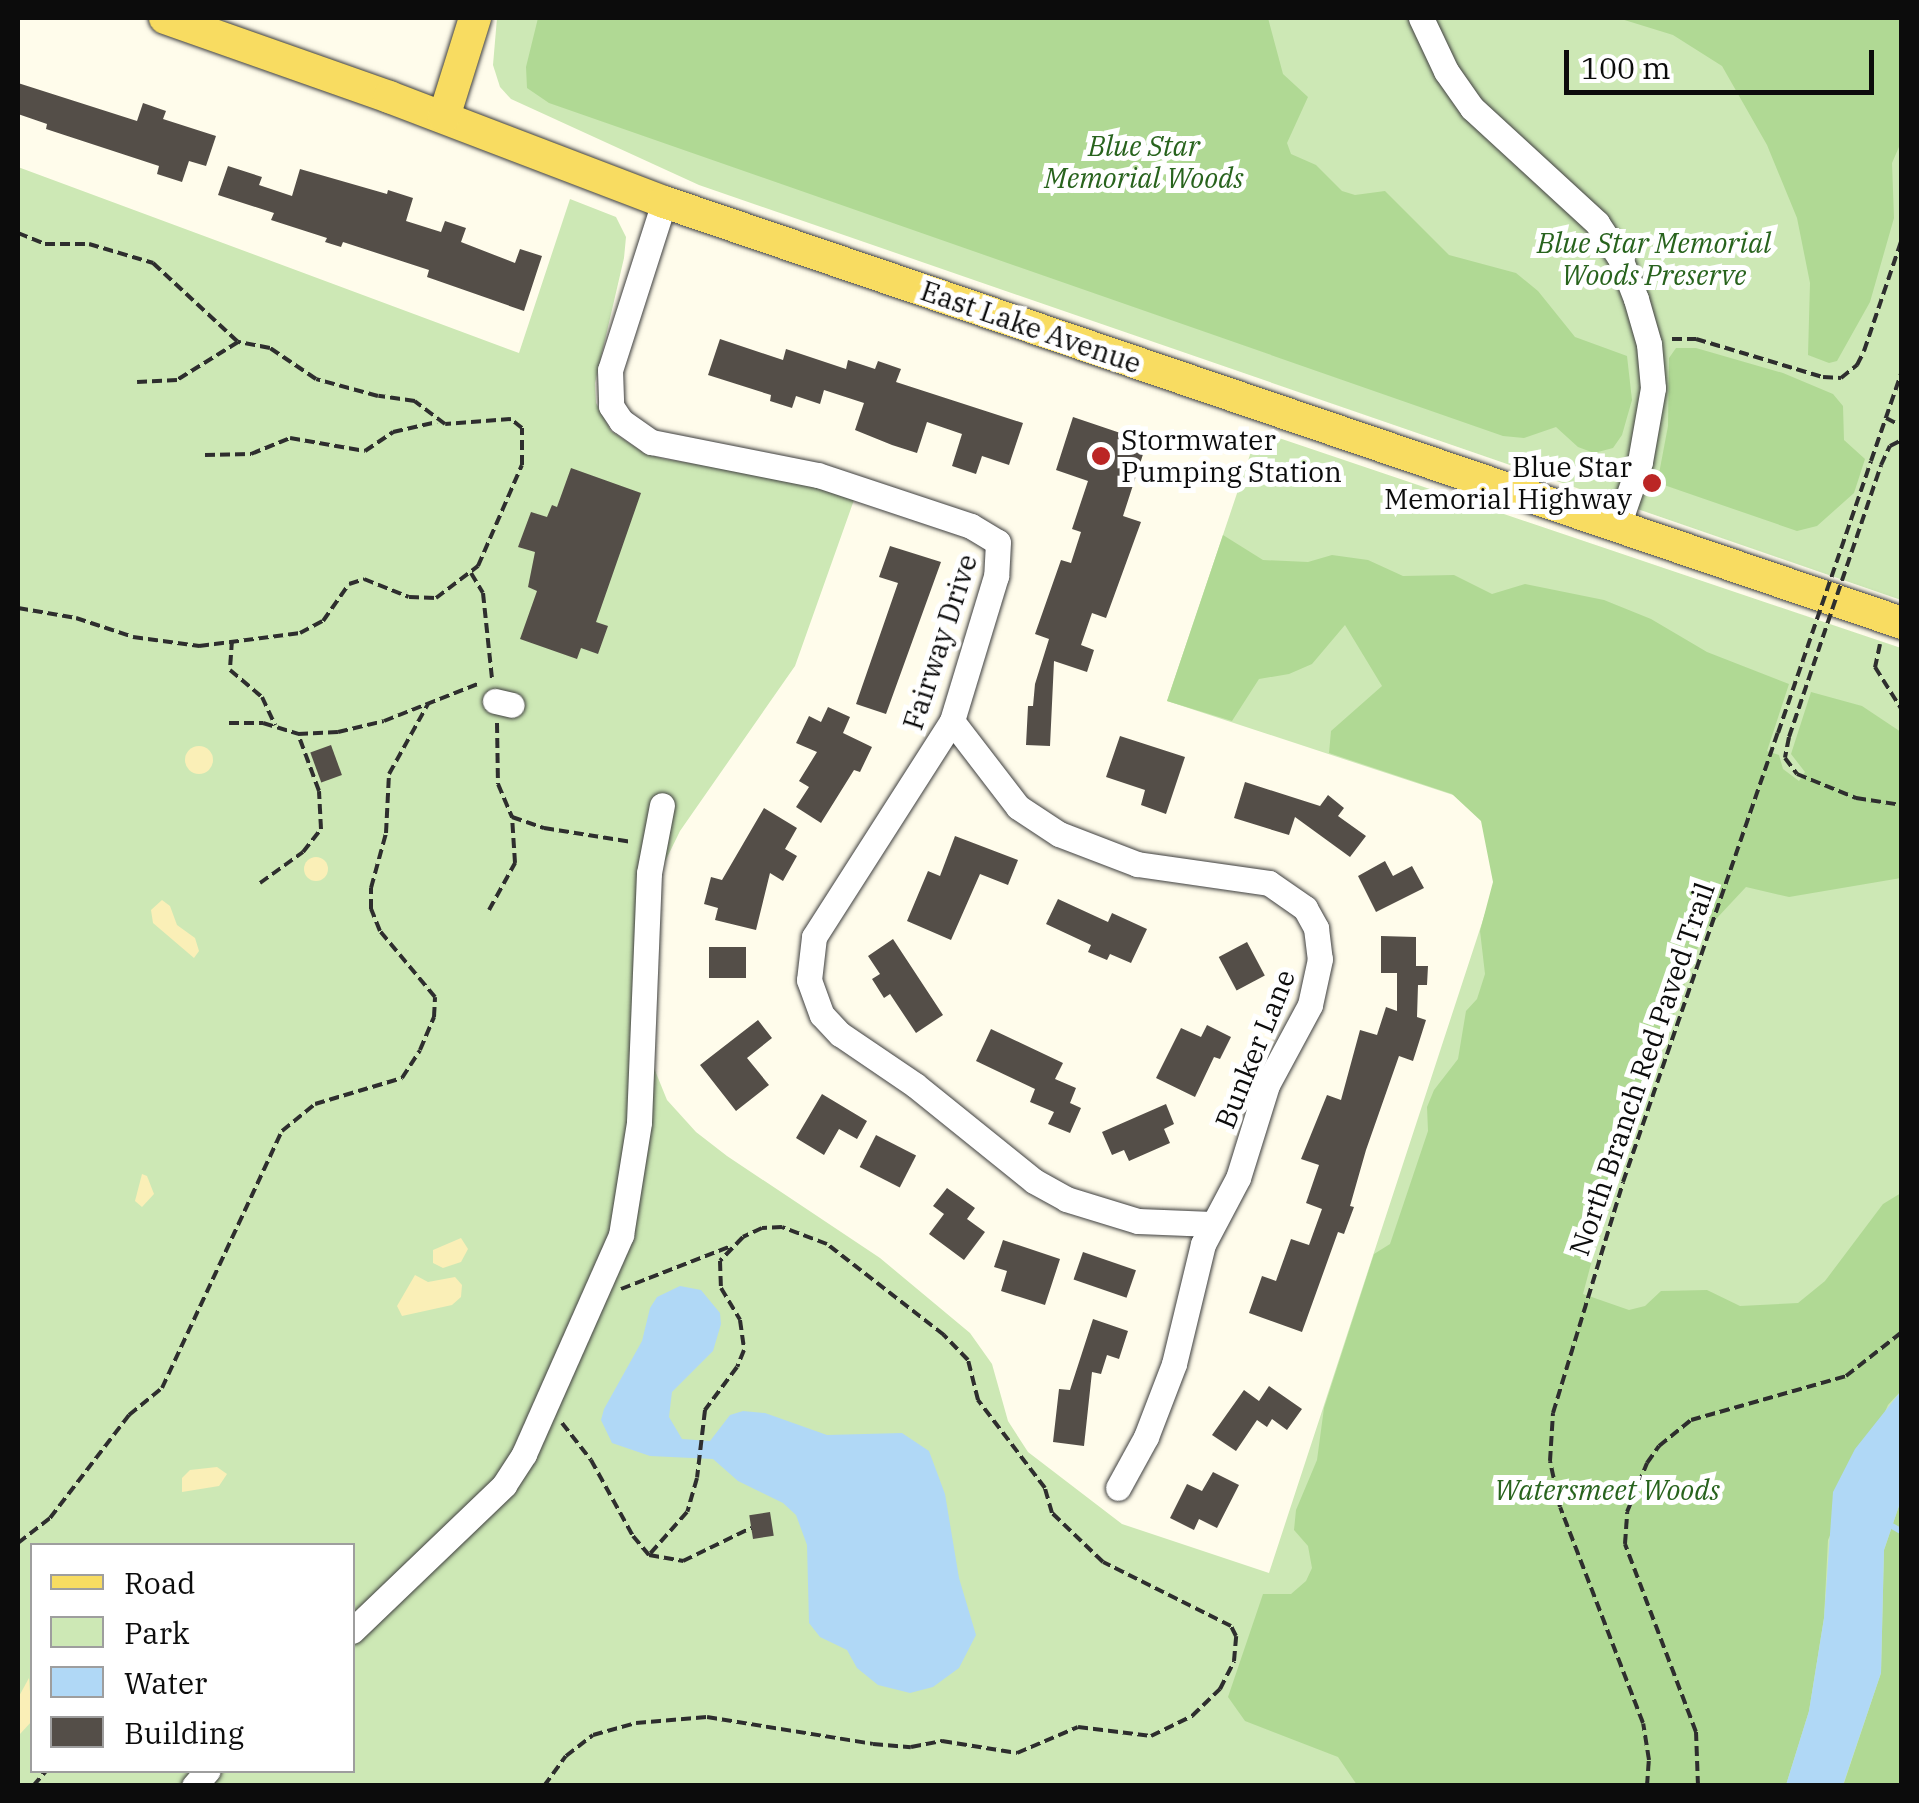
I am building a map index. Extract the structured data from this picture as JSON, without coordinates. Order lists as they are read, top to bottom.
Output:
{
  "streets": {
    "main road": ["East Lake Avenue"],
    "street": ["Fairway Drive", "Bunker Lane"],
    "path": ["North Branch Red Paved Trail"]
  },
  "crossings": [
    ["East Lake Avenue", "Fairway Drive"],
    ["Fairway Drive", "Bunker Lane"]
  ],
  "parks": ["Blue Star Memorial Woods", "Blue Star Memorial Woods Preserve", "Watersmeet Woods"],
  "places": ["Stormwater Pumping Station", "Blue Star Memorial Highway"],
  "legend": [
    "Road",
    "Park",
    "Water",
    "Building"
  ],
  "scale_bar": "100 m"
}
